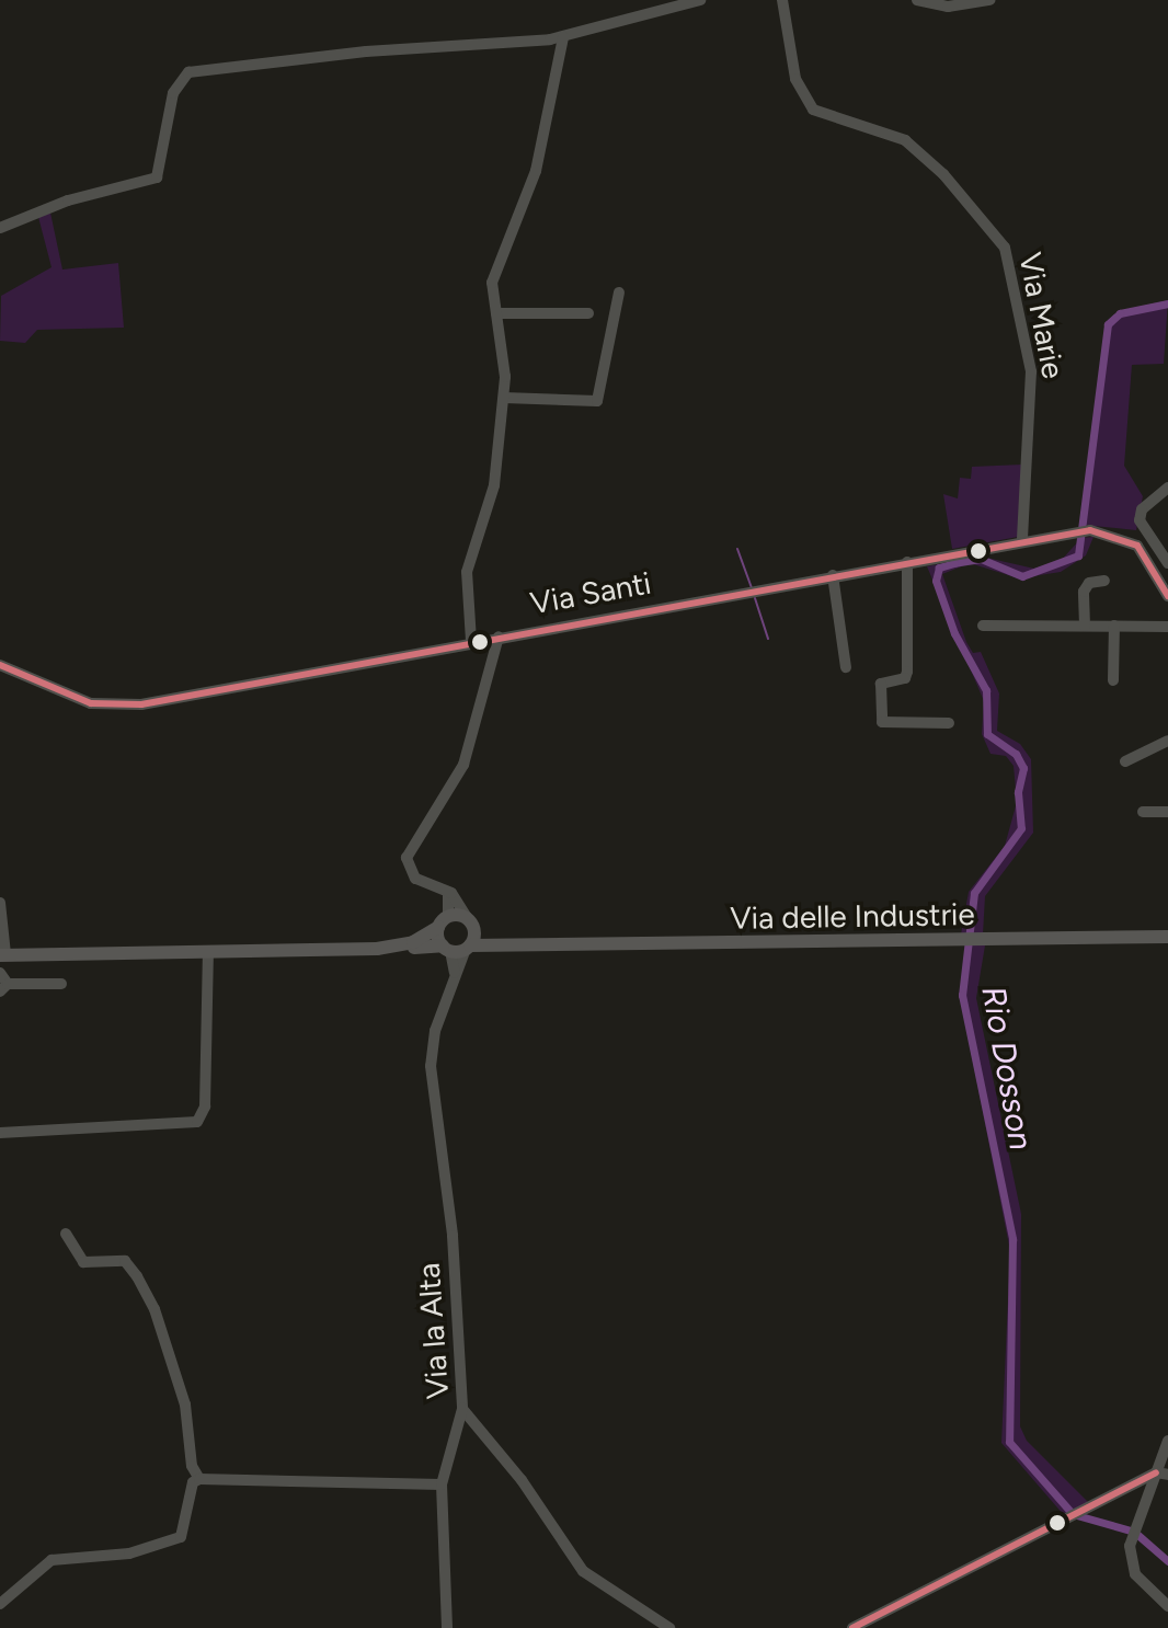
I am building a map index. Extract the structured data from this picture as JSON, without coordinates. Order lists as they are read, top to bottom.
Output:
{
  "streets": {
    "main road": ["Via delle Industrie"],
    "street": ["Via Marie", "Via Santi", "Via la Alta"]
  },
  "crossings": [
    ["Via Marie", "Via Santi"]
  ],
  "water": ["Rio Dosson"]
}
